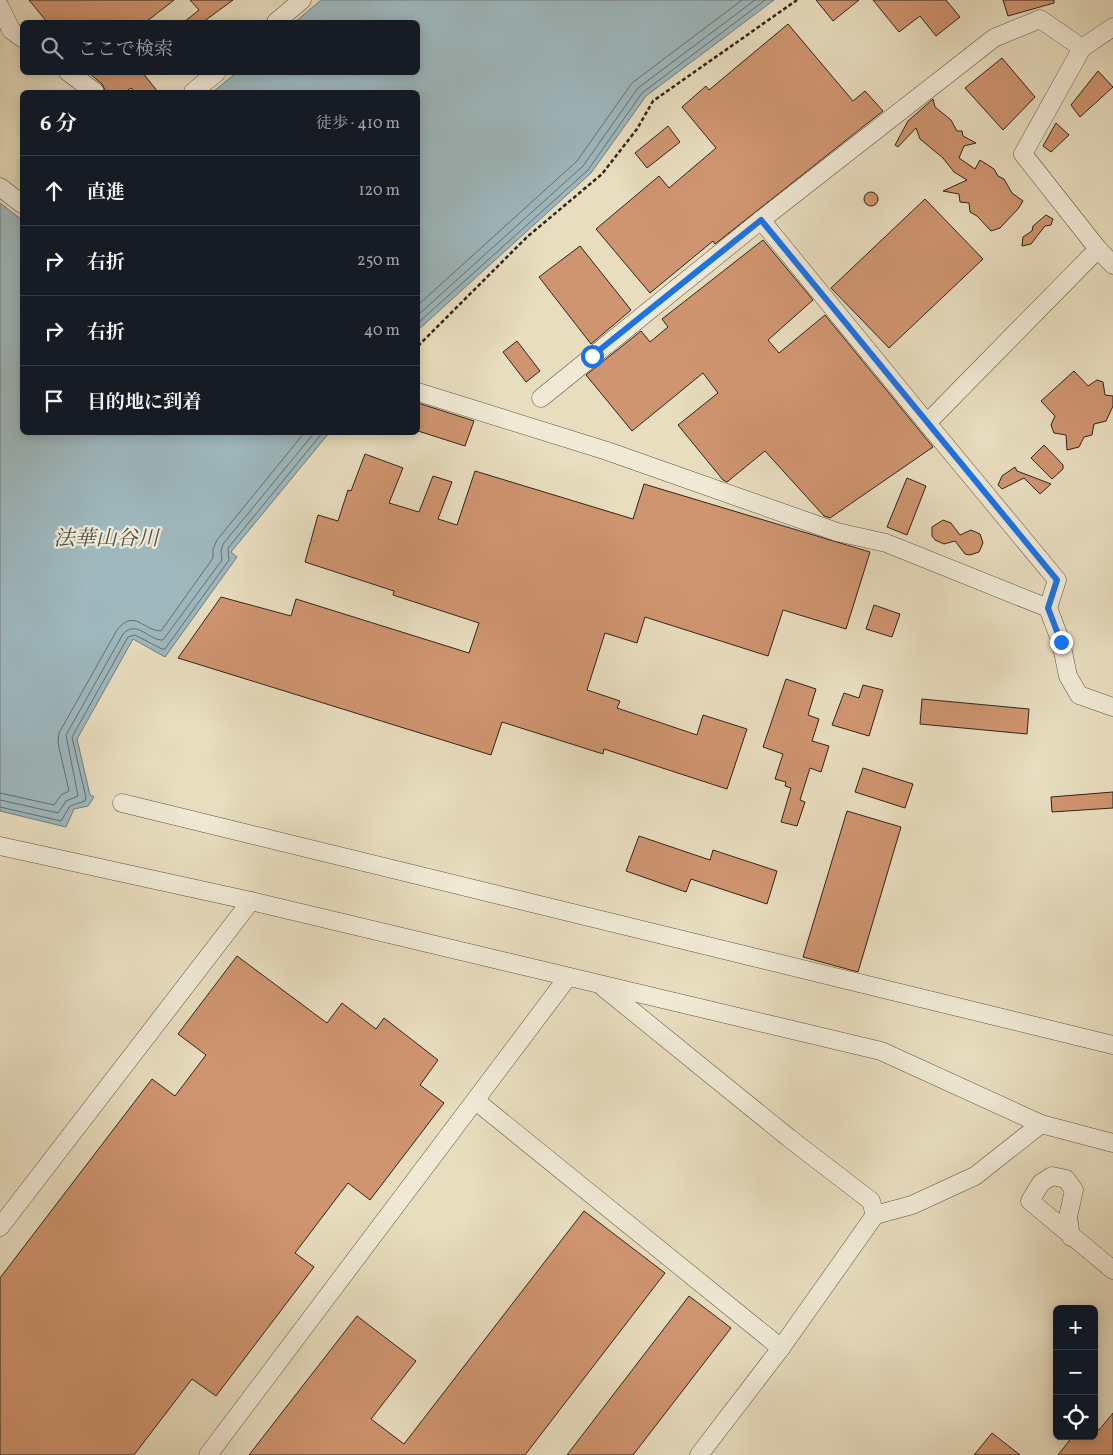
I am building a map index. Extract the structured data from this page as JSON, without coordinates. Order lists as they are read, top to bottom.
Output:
{
  "water": ["法華山谷川"],
  "page": {
    "search": "ここで検索",
    "heading": ["6 分", "徒歩 · 410 m"],
    "list": [
      ["直進", "120 m"],
      ["右折", "250 m"],
      ["右折", "40 m"],
      "目的地に到着"
    ],
    "map_buttons": ["+", "−"]
  }
}
